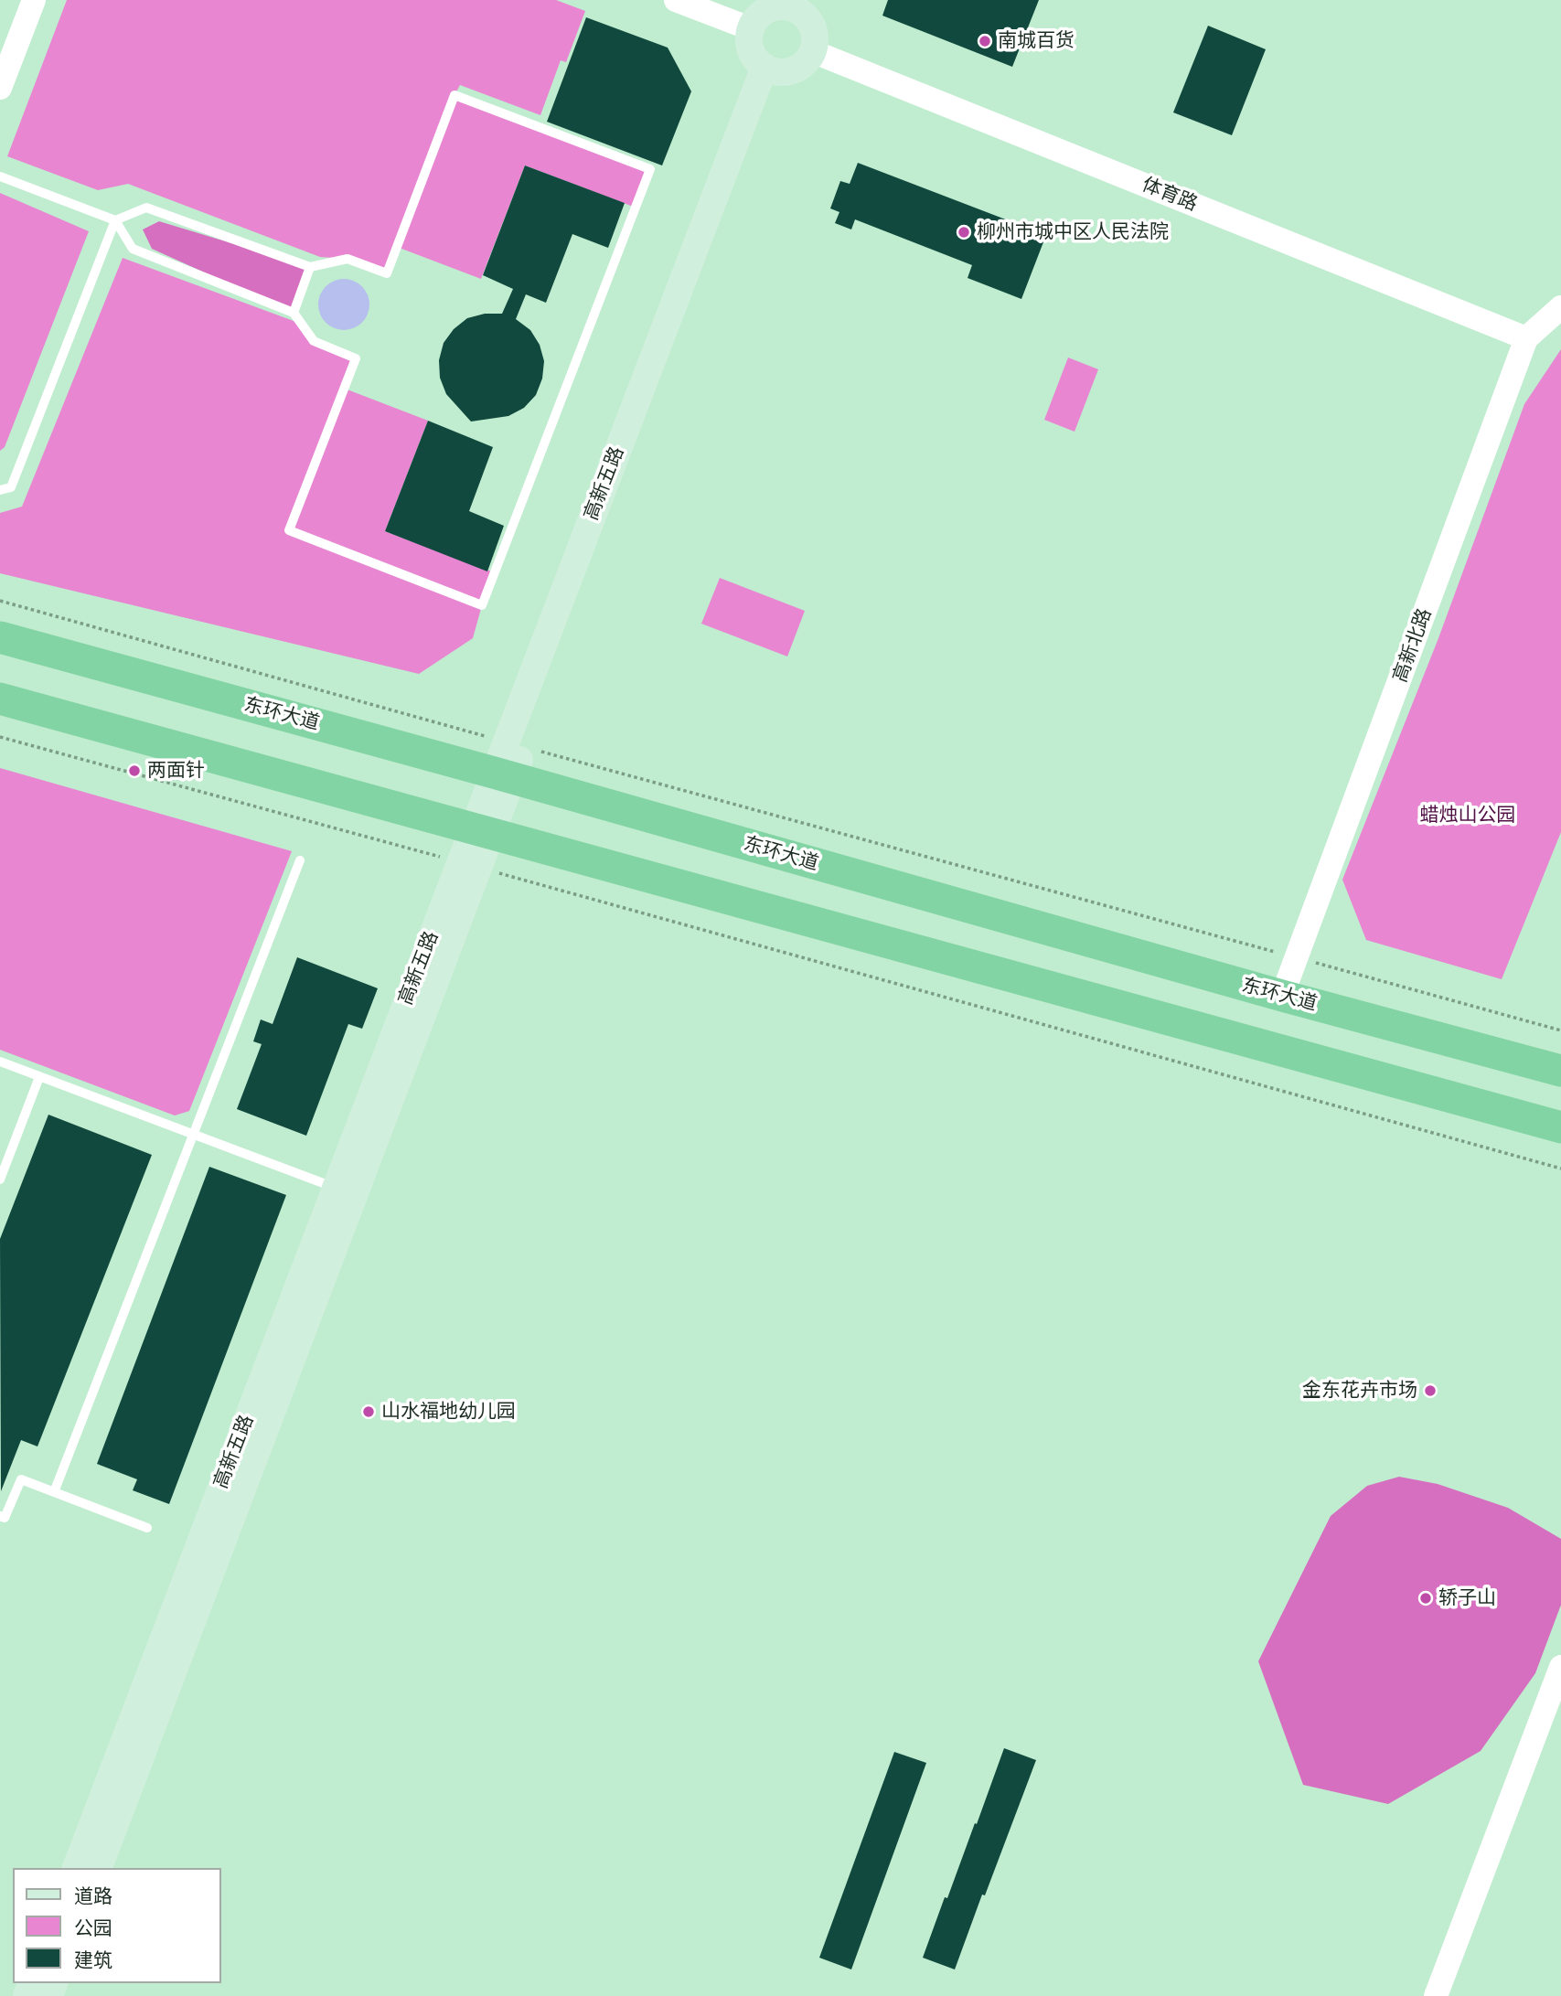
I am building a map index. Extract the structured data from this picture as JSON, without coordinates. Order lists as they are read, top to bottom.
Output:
{
  "streets": {
    "highway": ["东环大道"],
    "main road": ["高新五路"],
    "street": ["体育路", "高新北路"]
  },
  "crossings": [
    ["体育路", "高新五路"],
    ["体育路", "高新北路"],
    ["高新五路", "东环大道"],
    ["高新北路", "东环大道"]
  ],
  "parks": ["蜡烛山公园"],
  "places": [
    "南城百货",
    "柳州市城中区人民法院",
    "两面针",
    "金东花卉市场",
    "山水福地幼儿园",
    "轿子山"
  ],
  "legend": ["道路", "公园", "建筑"]
}
